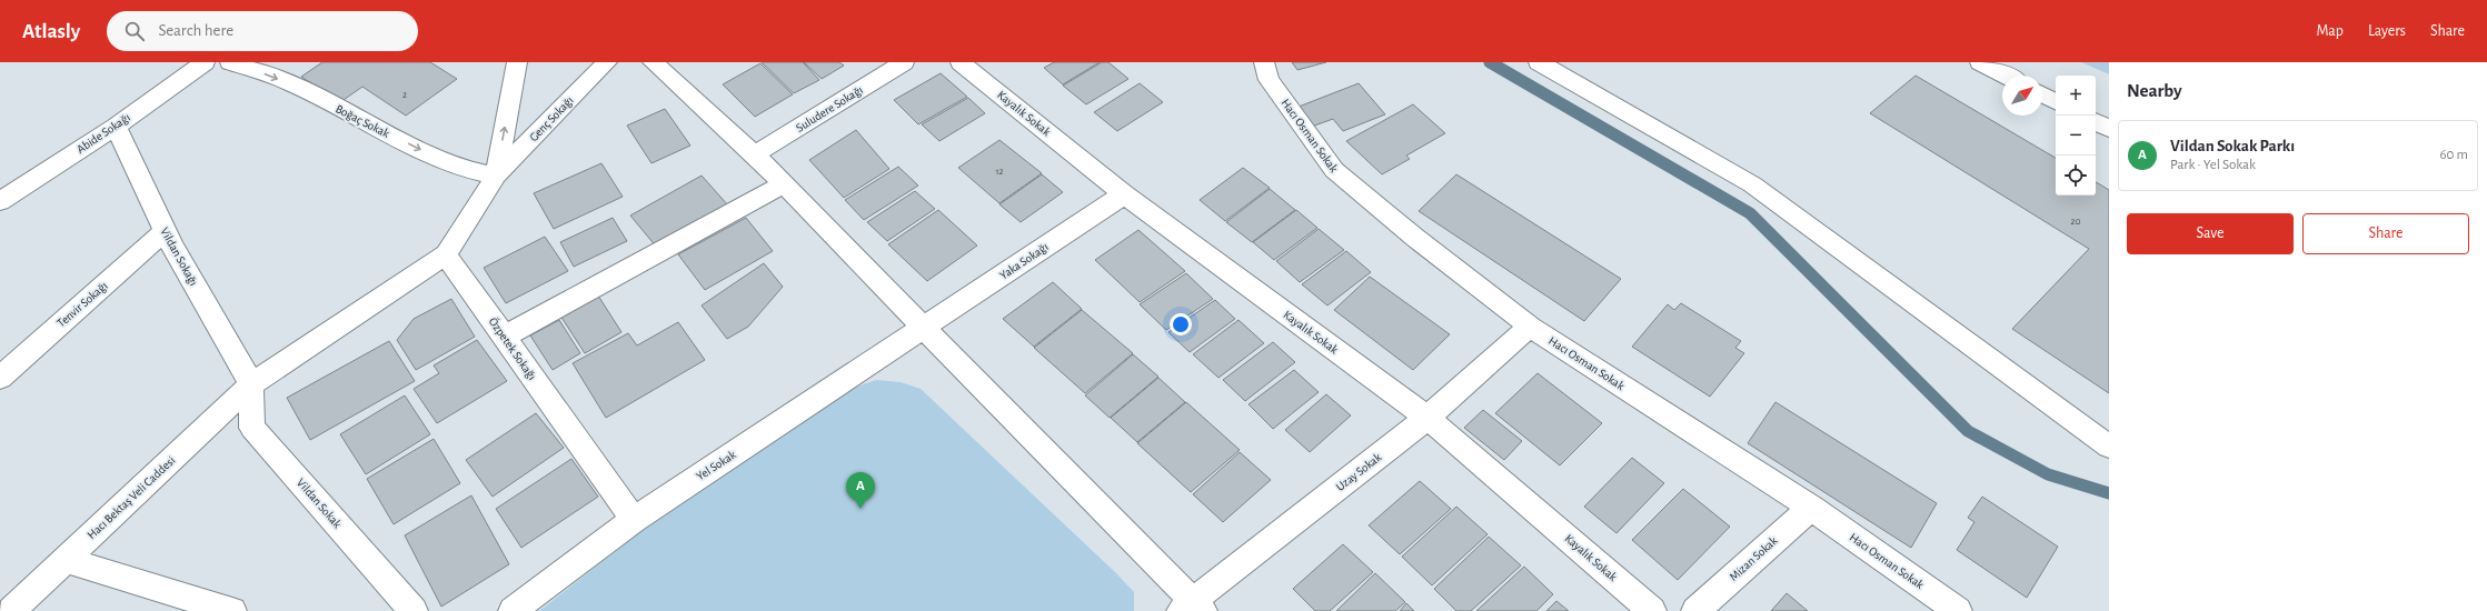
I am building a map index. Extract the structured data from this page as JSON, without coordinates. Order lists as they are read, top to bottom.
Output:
{
  "streets": {
    "street": [
      "Suludere Sokağı",
      "Kayalık Sokak",
      "Genç Sokağı",
      "Boğaç Sokak",
      "Abide Sokağı",
      "Hacı Osman Sokak",
      "Vildan Sokağı",
      "Yaka Sokağı",
      "Tenvir Sokağı",
      "Özpetek Sokağı",
      "Yel Sokak",
      "Uzay Sokak",
      "Hacı Bektaş Veli Caddesi",
      "Vildan Sokak",
      "Mizan Sokak"
    ]
  },
  "crossings": [
    ["Kayalık Sokak", "Yaka Sokağı"],
    ["Kayalık Sokak", "Uzay Sokak"],
    ["Genç Sokağı", "Boğaç Sokak"],
    ["Abide Sokağı", "Vildan Sokağı"],
    ["Hacı Osman Sokak", "Uzay Sokak"],
    ["Hacı Osman Sokak", "Mizan Sokak"],
    ["Vildan Sokağı", "Tenvir Sokağı"],
    ["Vildan Sokağı", "Hacı Bektaş Veli Caddesi"],
    ["Vildan Sokağı", "Vildan Sokak"],
    ["Yaka Sokağı", "Yel Sokak"],
    ["Özpetek Sokağı", "Yel Sokak"],
    ["Özpetek Sokağı", "Hacı Bektaş Veli Caddesi"],
    ["Hacı Bektaş Veli Caddesi", "Vildan Sokak"]
  ],
  "one_way": ["Boğaç Sokak"],
  "house_numbers": ["2", "12", "20"],
  "north": "top right",
  "page": {
    "header": "Atlasly",
    "search": "Search here",
    "nav": ["Map", "Layers", "Share"],
    "heading": "Nearby",
    "map_buttons": ["+", "−"],
    "list": [
      {
        "mark": "A",
        "name": "Vildan Sokak Parkı",
        "note": "Park · Yel Sokak",
        "value": "60 m"
      }
    ],
    "buttons": ["Save", "Share"],
    "pins": "A"
  }
}
